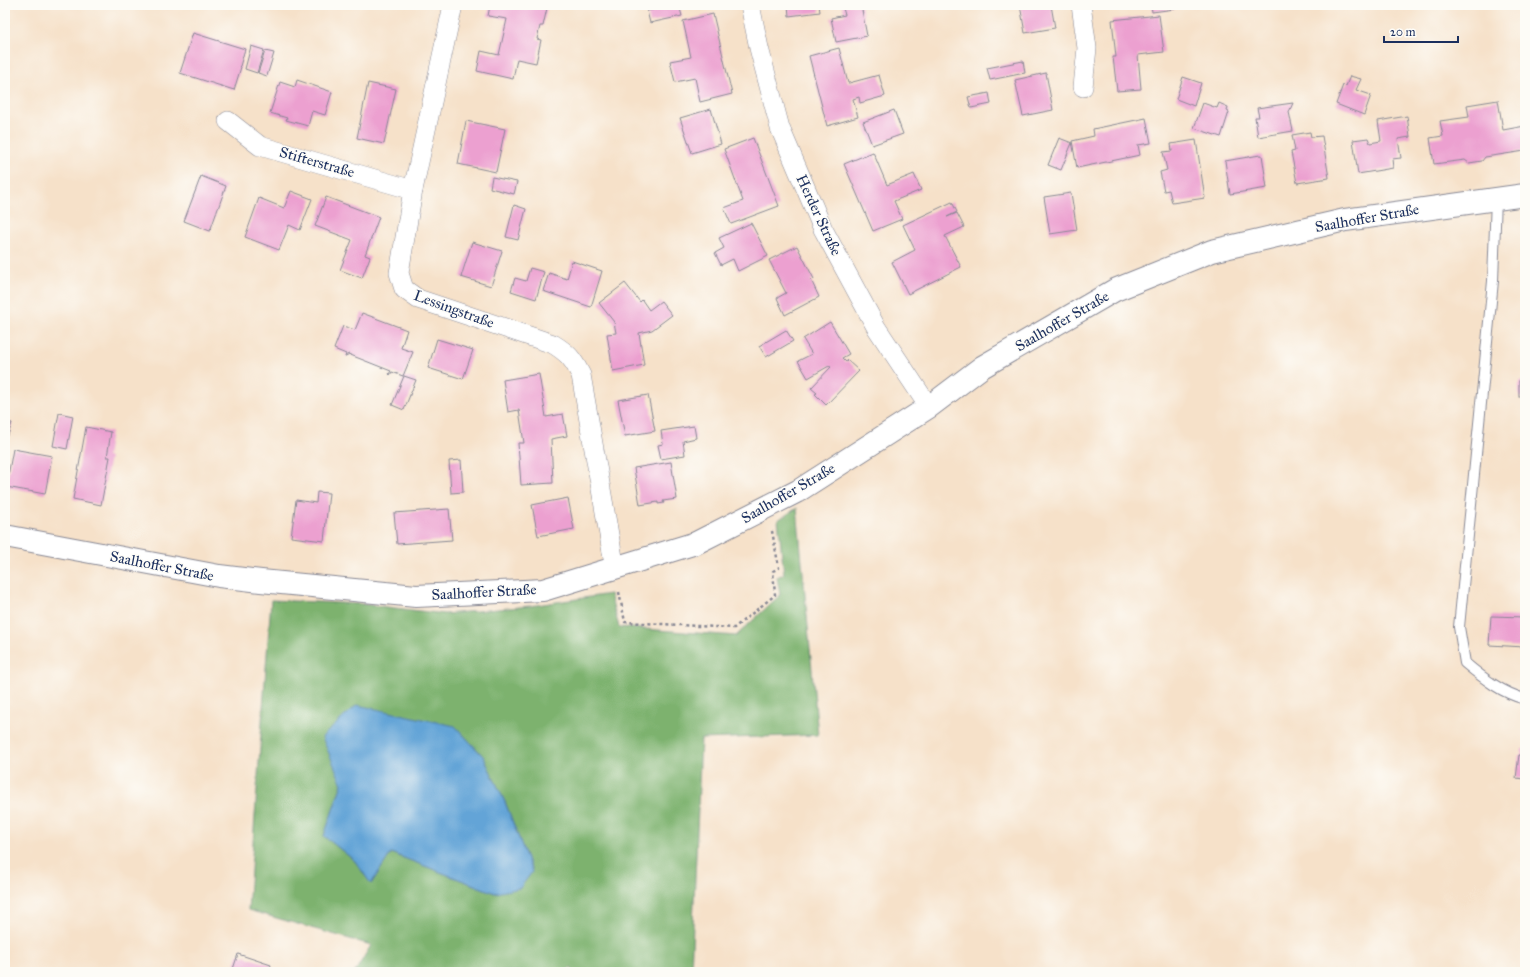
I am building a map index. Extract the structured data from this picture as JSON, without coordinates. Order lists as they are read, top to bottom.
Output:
{
  "streets": {
    "street": [
      "Stifterstraße",
      "Herder Straße",
      "Saalhoffer Straße",
      "Lessingstraße"
    ]
  },
  "crossings": [
    ["Stifterstraße", "Lessingstraße"],
    ["Herder Straße", "Saalhoffer Straße"],
    ["Saalhoffer Straße", "Lessingstraße"]
  ],
  "scale_bar": "20 m"
}
